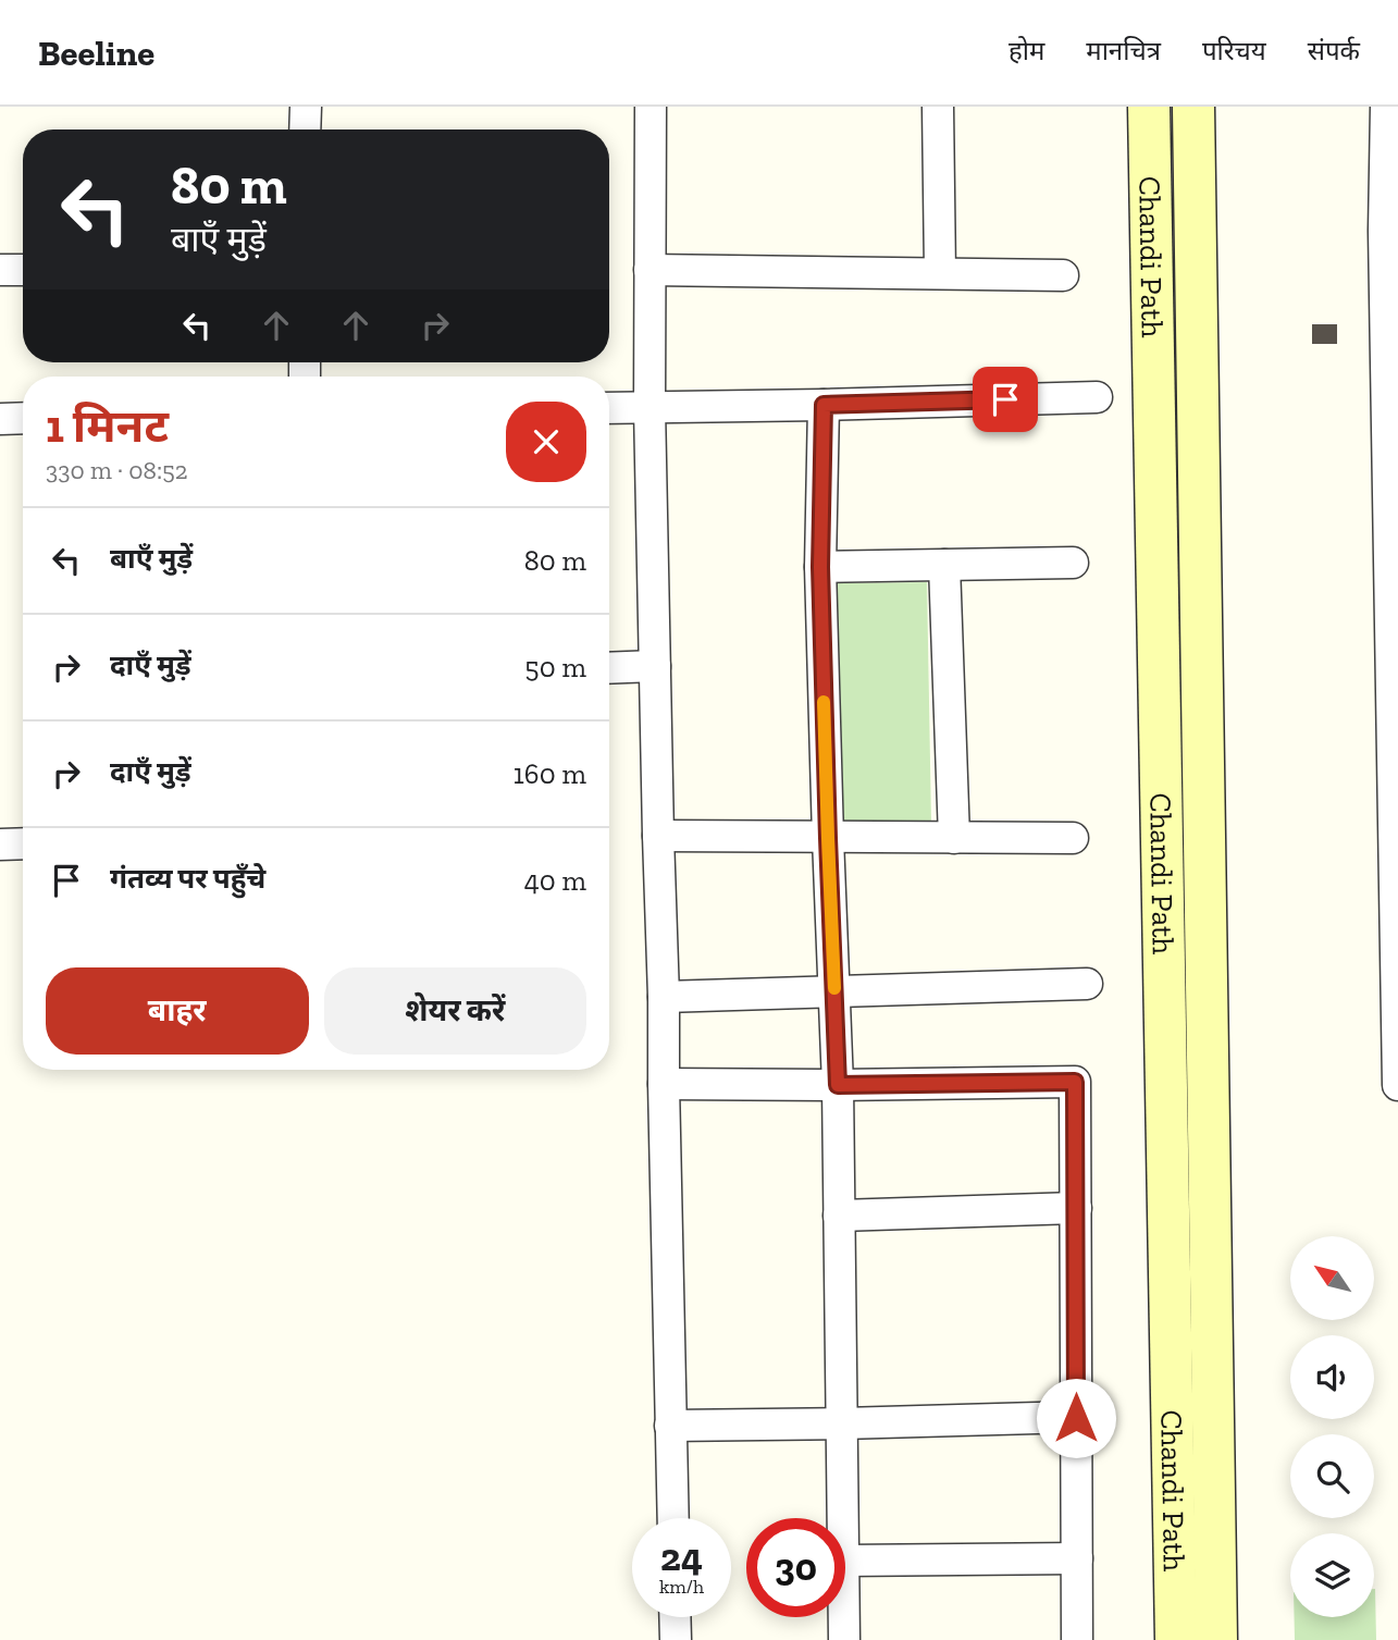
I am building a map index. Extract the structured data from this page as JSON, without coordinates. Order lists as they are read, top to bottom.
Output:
{
  "streets": {
    "main road": ["Chandi Path"]
  },
  "north": "top left",
  "page": {
    "header": "Beeline",
    "nav": [
      "होम",
      "मानचित्र",
      "परिचय",
      "संपर्क"
    ],
    "turn": ["80 m", "बाएँ मुड़ें"],
    "heading": ["1 मिनट", "330 m · 08:52"],
    "list": [
      {
        "name": "बाएँ मुड़ें",
        "value": "80 m"
      },
      {
        "name": "दाएँ मुड़ें",
        "value": "50 m"
      },
      {
        "name": "दाएँ मुड़ें",
        "value": "160 m"
      },
      {
        "name": "गंतव्य पर पहुँचे",
        "value": "40 m"
      }
    ],
    "buttons": ["बाहर", "शेयर करें"],
    "speed": "24 km/h",
    "limit": "30"
  }
}
